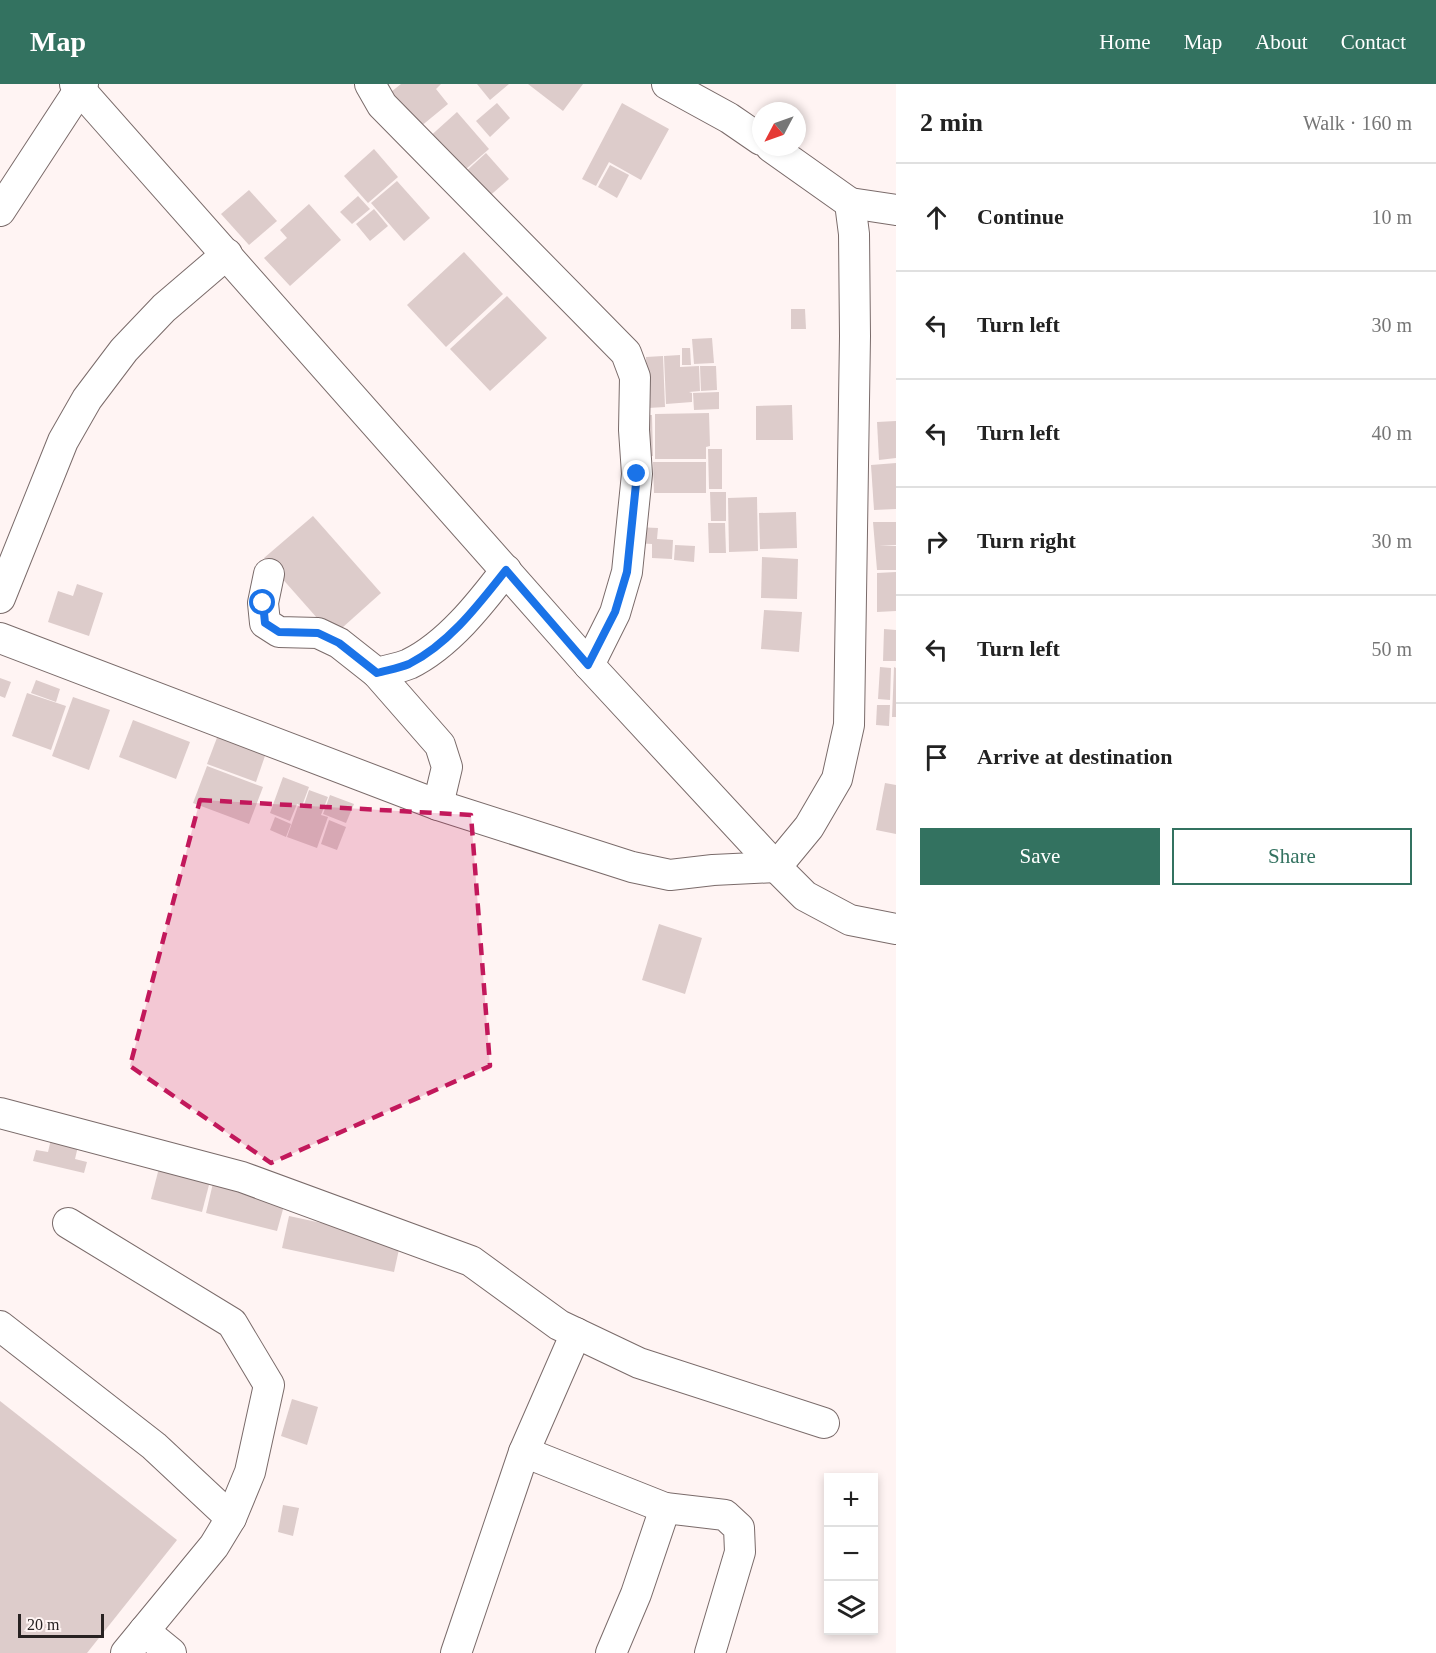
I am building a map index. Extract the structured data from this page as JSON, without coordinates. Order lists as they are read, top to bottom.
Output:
{
  "scale_bar": "20 m",
  "north": "bottom left",
  "page": {
    "header": "Map",
    "nav": [
      "Home",
      "Map",
      "About",
      "Contact"
    ],
    "heading": ["2 min", "Walk · 160 m"],
    "list": [
      ["Continue", "10 m"],
      ["Turn left", "30 m"],
      ["Turn left", "40 m"],
      ["Turn right", "30 m"],
      ["Turn left", "50 m"],
      "Arrive at destination"
    ],
    "buttons": ["Save", "Share"],
    "map_buttons": ["+", "−"],
    "scale": "20 m"
  }
}
